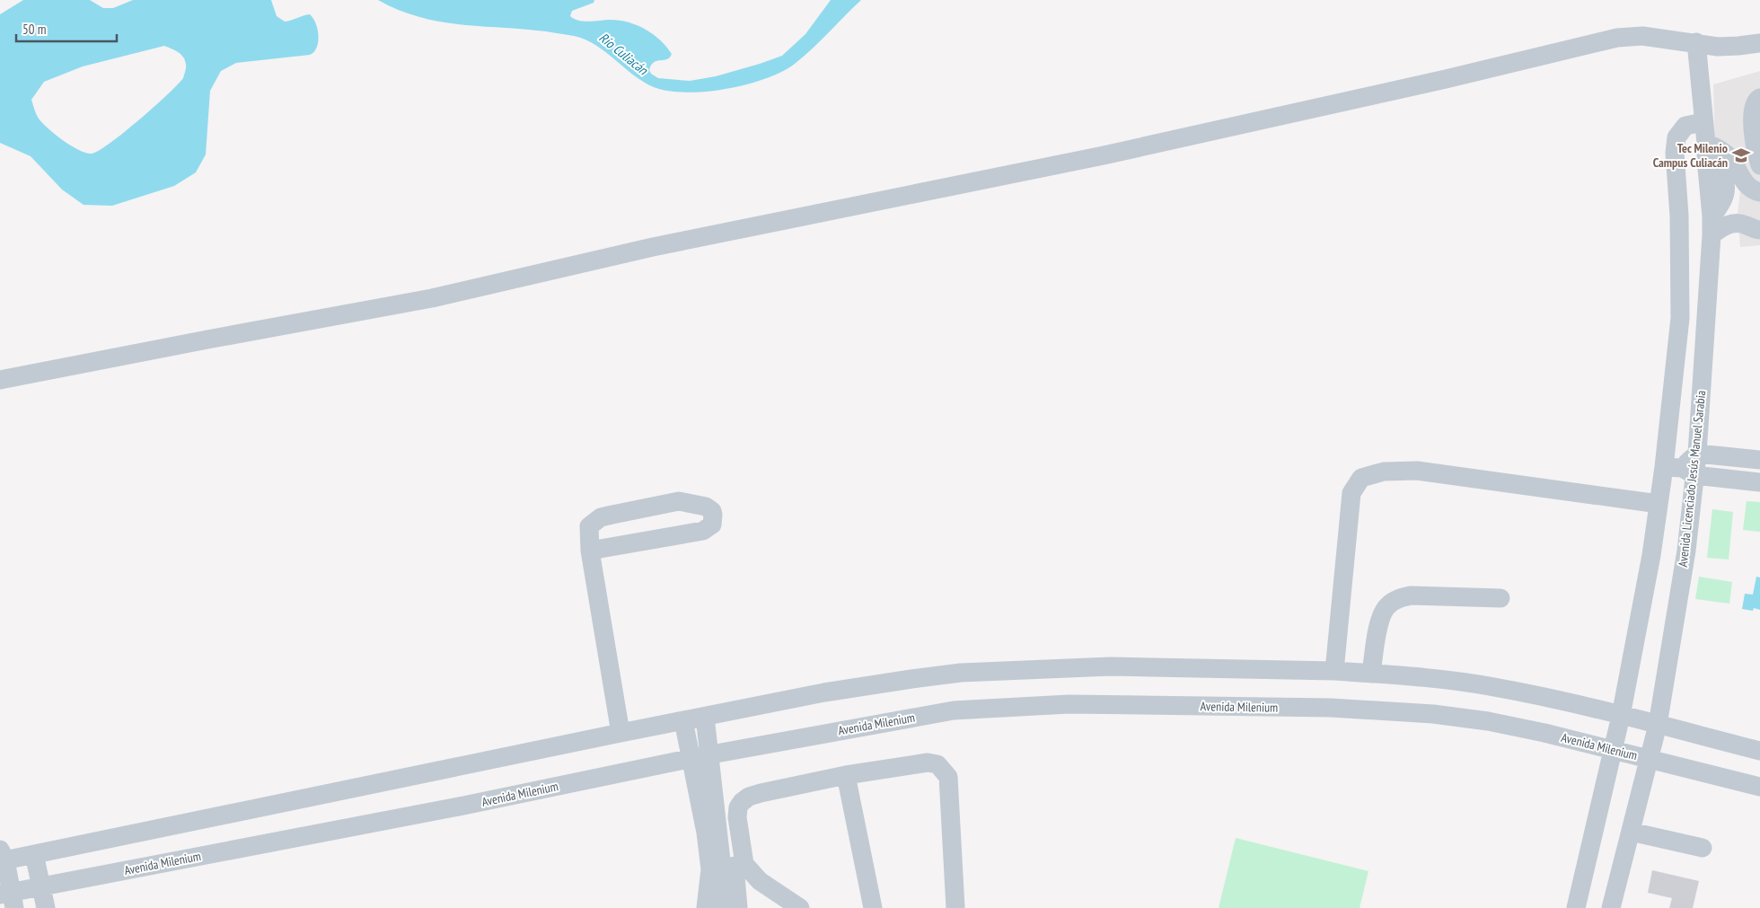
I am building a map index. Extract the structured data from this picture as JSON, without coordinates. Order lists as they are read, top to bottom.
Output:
{
  "streets": {
    "street": ["Avenida Licenciado Jesús Manuel Sarabia", "Avenida Milenium"]
  },
  "crossings": [
    ["Avenida Licenciado Jesús Manuel Sarabia", "Avenida Milenium"]
  ],
  "water": ["Río Culiacán"],
  "places": {
    "school or university": ["Tec Milenio Campus Culiacán"]
  },
  "scale_bar": "50 m"
}
